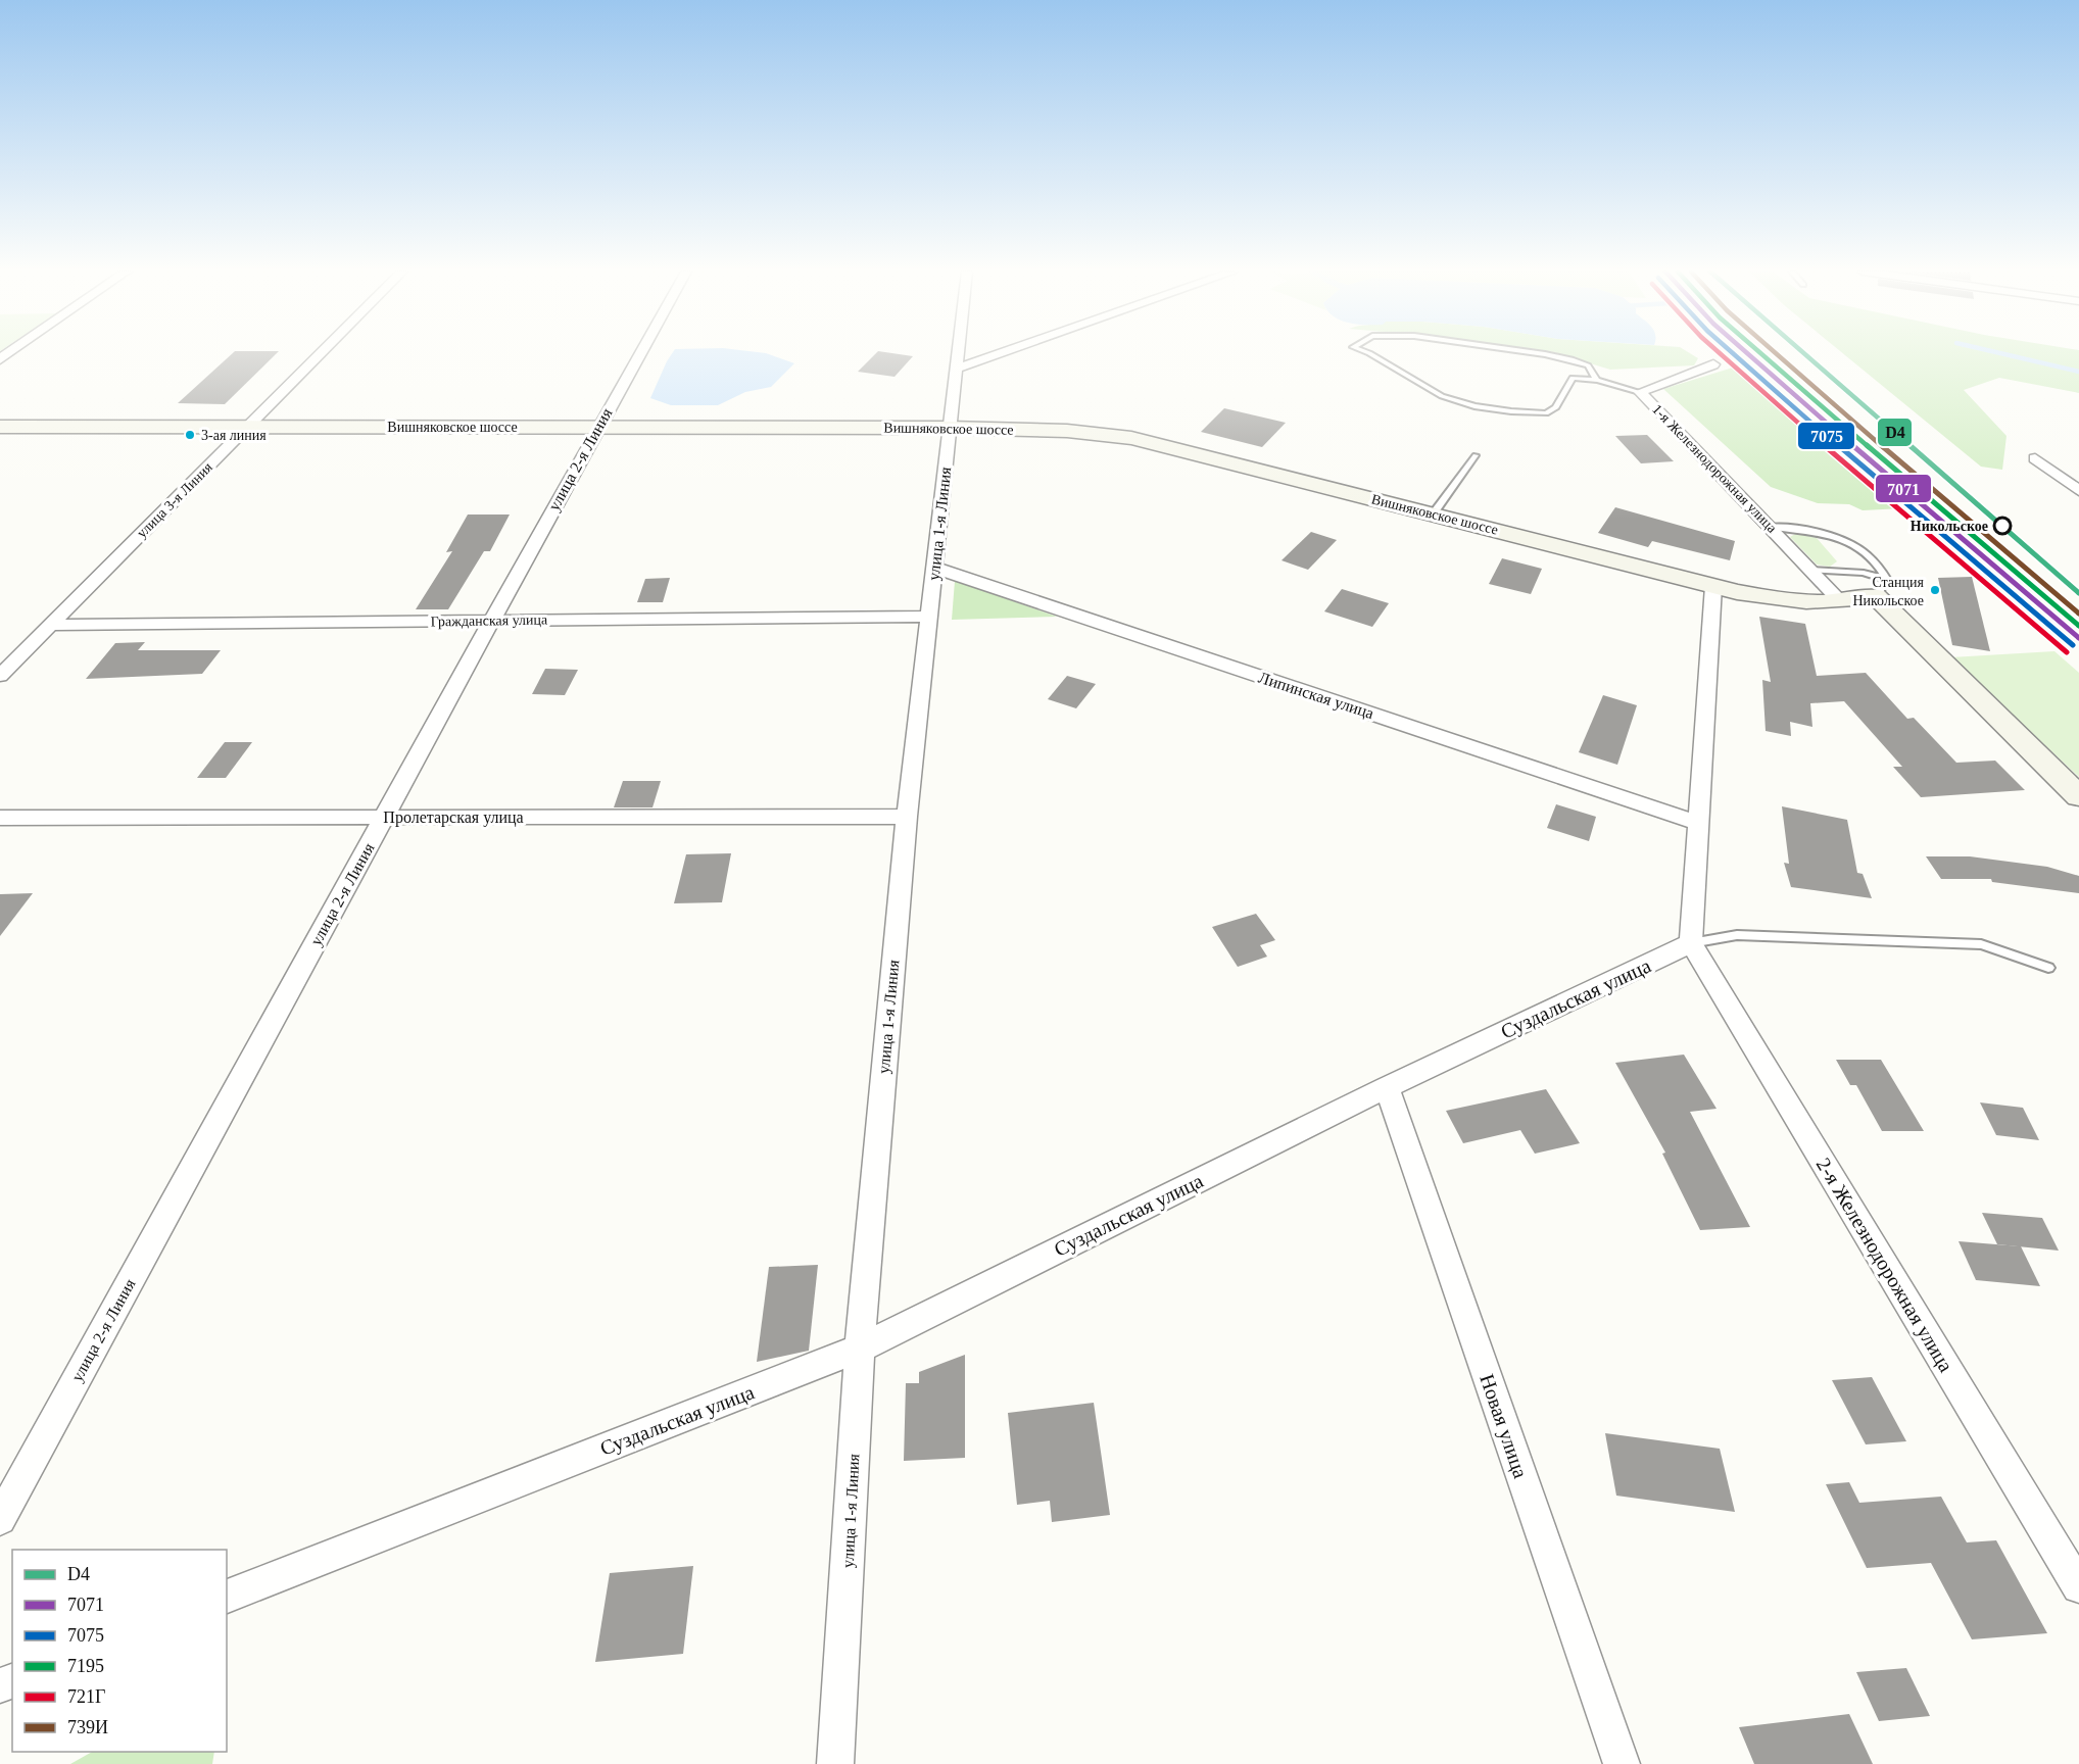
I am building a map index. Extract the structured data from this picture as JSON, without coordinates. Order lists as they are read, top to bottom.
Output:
{
  "streets": {
    "street": [
      "Вишняковское шоссе",
      "улица 2-я Линия",
      "1-я Железнодорожная улица",
      "улица 3-я Линия",
      "улица 1-я Линия",
      "Гражданская улица",
      "Липинская улица",
      "Пролетарская улица",
      "Суздальская улица",
      "2-я Железнодорожная улица",
      "Новая улица"
    ]
  },
  "crossings": [
    ["Вишняковское шоссе", "улица 2-я Линия"],
    ["Вишняковское шоссе", "1-я Железнодорожная улица"],
    ["Вишняковское шоссе", "улица 3-я Линия"],
    ["Вишняковское шоссе", "улица 1-я Линия"],
    ["улица 2-я Линия", "Гражданская улица"],
    ["улица 2-я Линия", "Пролетарская улица"],
    ["улица 3-я Линия", "Гражданская улица"],
    ["улица 1-я Линия", "Гражданская улица"],
    ["улица 1-я Линия", "Липинская улица"],
    ["улица 1-я Линия", "Пролетарская улица"],
    ["улица 1-я Линия", "Суздальская улица"],
    ["Суздальская улица", "2-я Железнодорожная улица"],
    ["Суздальская улица", "Новая улица"]
  ],
  "places": ["3-ая линия", "Никольское", "Станция Никольское"],
  "lines": [
    "transit line D4",
    "transit line 7071",
    "transit line 7075",
    "transit line 7195",
    "transit line 721Г",
    "transit line 739И"
  ],
  "legend": [
    "D4",
    "7071",
    "7075",
    "7195",
    "721Г",
    "739И"
  ]
}
